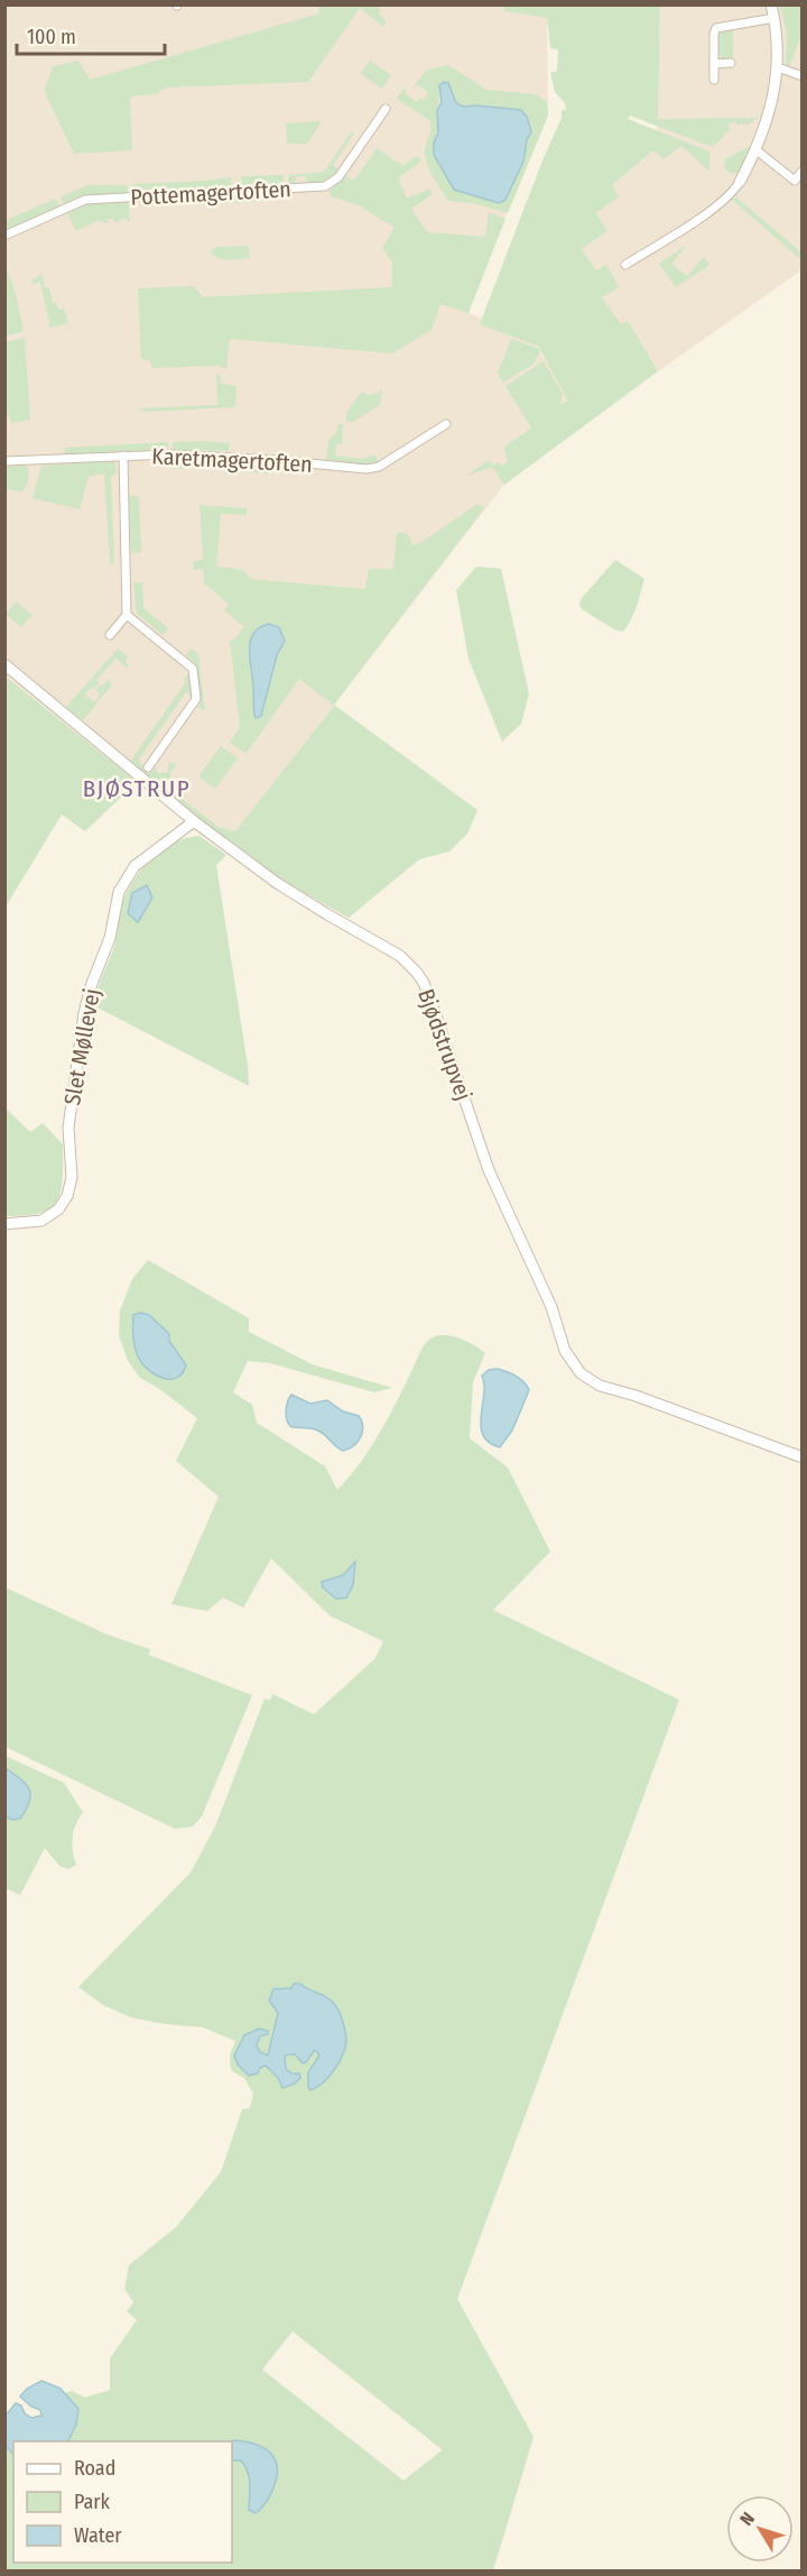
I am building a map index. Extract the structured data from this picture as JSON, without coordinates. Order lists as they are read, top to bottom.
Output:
{
  "streets": {
    "street": [
      "Pottemagertoften",
      "Karetmagertoften",
      "Bjødstrupvej",
      "Slet Møllevej"
    ]
  },
  "crossings": [
    ["Bjødstrupvej", "Slet Møllevej"]
  ],
  "districts": ["BJØSTRUP"],
  "legend": ["Road", "Park", "Water"],
  "scale_bar": "100 m",
  "north": "top left"
}
